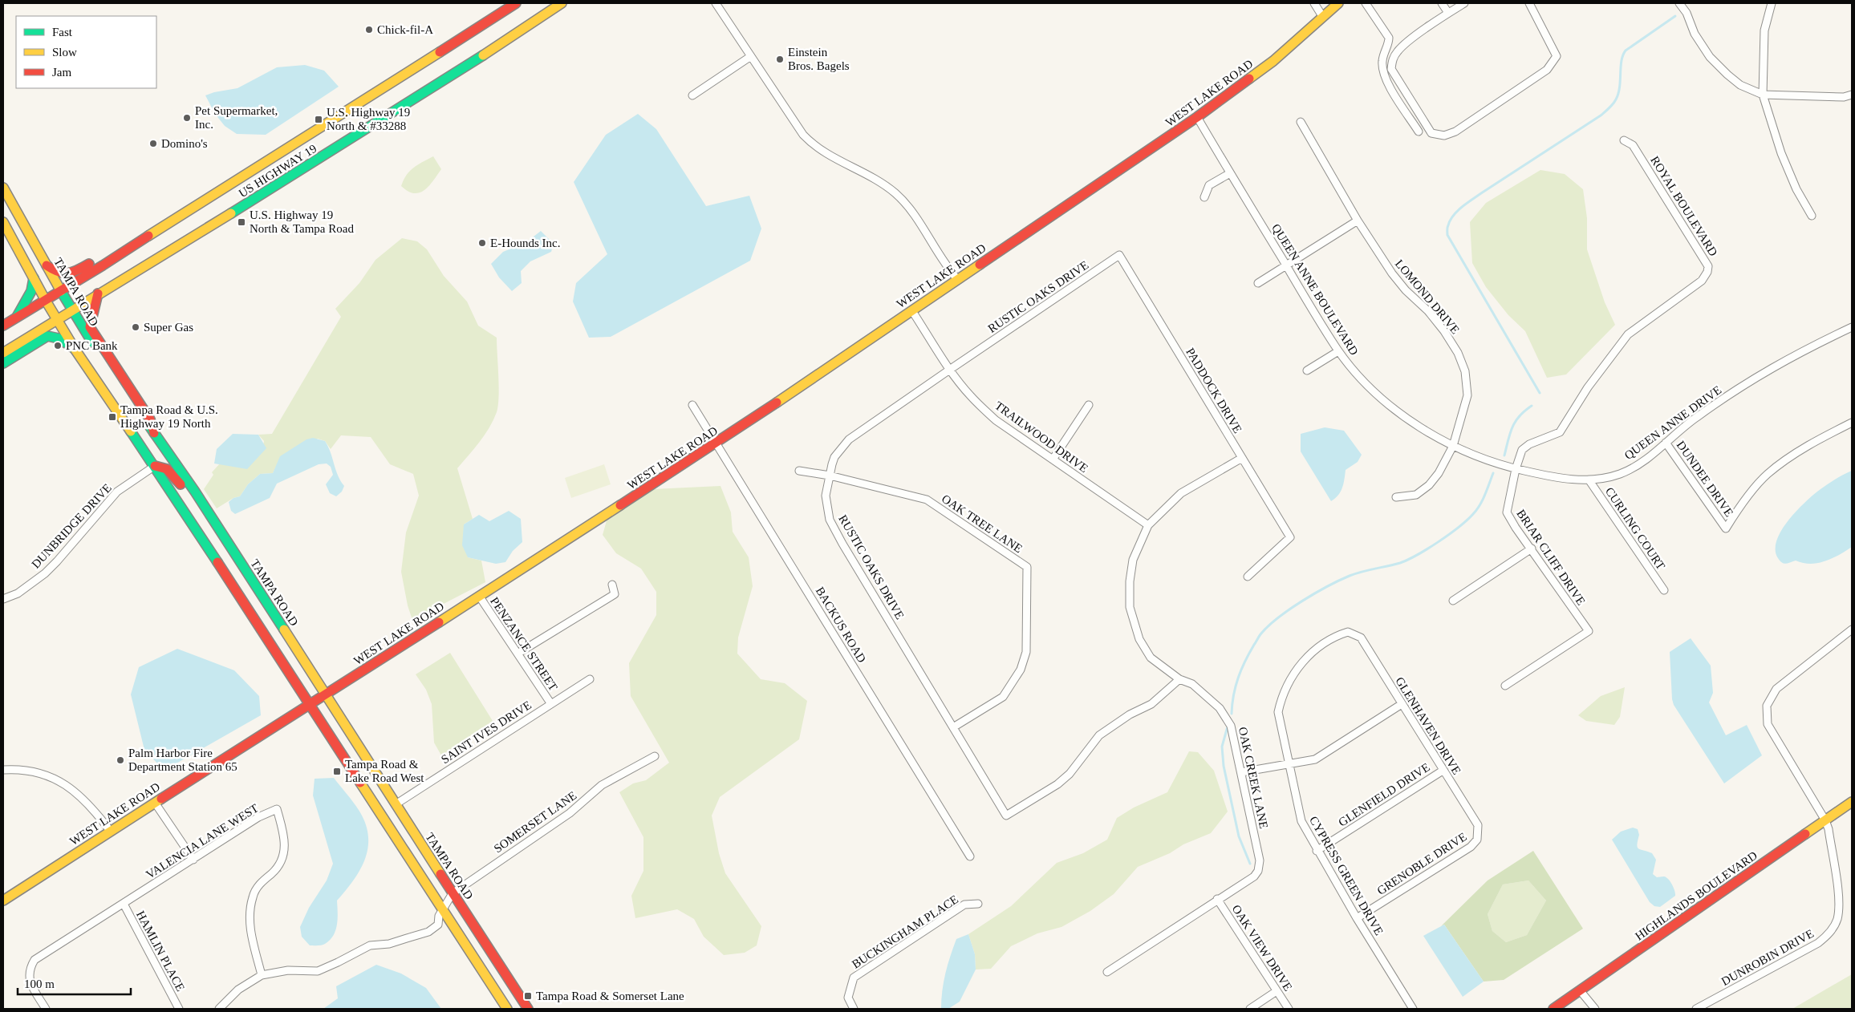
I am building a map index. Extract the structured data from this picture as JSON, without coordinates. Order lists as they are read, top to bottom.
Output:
{
  "streets": {
    "main road": [
      "WEST LAKE ROAD",
      "US HIGHWAY 19",
      "TAMPA ROAD",
      "HIGHLANDS BOULEVARD"
    ],
    "street": [
      "ROYAL BOULEVARD",
      "QUEEN ANNE BOULEVARD",
      "RUSTIC OAKS DRIVE",
      "LOMOND DRIVE",
      "PADDOCK DRIVE",
      "QUEEN ANNE DRIVE",
      "TRAILWOOD DRIVE",
      "DUNDEE DRIVE",
      "OAK TREE LANE",
      "DUNBRIDGE DRIVE",
      "CURLING COURT",
      "BRIAR CLIFF DRIVE",
      "BACKUS ROAD",
      "PENZANCE STREET",
      "GLENHAVEN DRIVE",
      "SAINT IVES DRIVE",
      "OAK CREEK LANE",
      "GLENFIELD DRIVE",
      "SOMERSET LANE",
      "VALENCIA LANE WEST",
      "GRENOBLE DRIVE",
      "CYPRESS GREEN DRIVE",
      "BUCKINGHAM PLACE",
      "OAK VIEW DRIVE",
      "HAMLIN PLACE",
      "DUNROBIN DRIVE"
    ]
  },
  "crossings": [
    ["WEST LAKE ROAD", "QUEEN ANNE BOULEVARD"],
    ["WEST LAKE ROAD", "TAMPA ROAD"],
    ["WEST LAKE ROAD", "TRAILWOOD DRIVE"],
    ["WEST LAKE ROAD", "BACKUS ROAD"],
    ["WEST LAKE ROAD", "PENZANCE STREET"],
    ["US HIGHWAY 19", "TAMPA ROAD"],
    ["ROYAL BOULEVARD", "QUEEN ANNE BOULEVARD"],
    ["ROYAL BOULEVARD", "QUEEN ANNE DRIVE"],
    ["ROYAL BOULEVARD", "BRIAR CLIFF DRIVE"],
    ["QUEEN ANNE BOULEVARD", "LOMOND DRIVE"],
    ["QUEEN ANNE BOULEVARD", "QUEEN ANNE DRIVE"],
    ["QUEEN ANNE BOULEVARD", "BRIAR CLIFF DRIVE"],
    ["TAMPA ROAD", "SAINT IVES DRIVE"],
    ["TAMPA ROAD", "SOMERSET LANE"],
    ["RUSTIC OAKS DRIVE", "PADDOCK DRIVE"],
    ["RUSTIC OAKS DRIVE", "TRAILWOOD DRIVE"],
    ["RUSTIC OAKS DRIVE", "OAK TREE LANE"],
    ["RUSTIC OAKS DRIVE", "OAK CREEK LANE"],
    ["PADDOCK DRIVE", "OAK CREEK LANE"],
    ["QUEEN ANNE DRIVE", "DUNDEE DRIVE"],
    ["QUEEN ANNE DRIVE", "CURLING COURT"],
    ["QUEEN ANNE DRIVE", "BRIAR CLIFF DRIVE"],
    ["TRAILWOOD DRIVE", "OAK CREEK LANE"],
    ["PENZANCE STREET", "SAINT IVES DRIVE"],
    ["GLENHAVEN DRIVE", "GLENFIELD DRIVE"],
    ["GLENHAVEN DRIVE", "GRENOBLE DRIVE"],
    ["GLENHAVEN DRIVE", "CYPRESS GREEN DRIVE"],
    ["OAK CREEK LANE", "OAK VIEW DRIVE"],
    ["GLENFIELD DRIVE", "CYPRESS GREEN DRIVE"],
    ["SOMERSET LANE", "VALENCIA LANE WEST"],
    ["VALENCIA LANE WEST", "HAMLIN PLACE"],
    ["GRENOBLE DRIVE", "CYPRESS GREEN DRIVE"],
    ["HIGHLANDS BOULEVARD", "DUNROBIN DRIVE"]
  ],
  "places": {
    "other": [
      "Chick-fil-A",
      "Einstein Bros. Bagels",
      "Pet Supermarket, Inc.",
      "Domino's",
      "E-Hounds Inc.",
      "Super Gas",
      "PNC Bank",
      "Palm Harbor Fire Department Station 65"
    ],
    "transit": [
      "U.S. Highway 19 North & #33288",
      "U.S. Highway 19 North & Tampa Road",
      "Tampa Road & U.S. Highway 19 North",
      "Tampa Road & Lake Road West",
      "Tampa Road & Somerset Lane"
    ]
  },
  "legend": ["Fast", "Slow", "Jam"],
  "scale_bar": "100 m"
}
